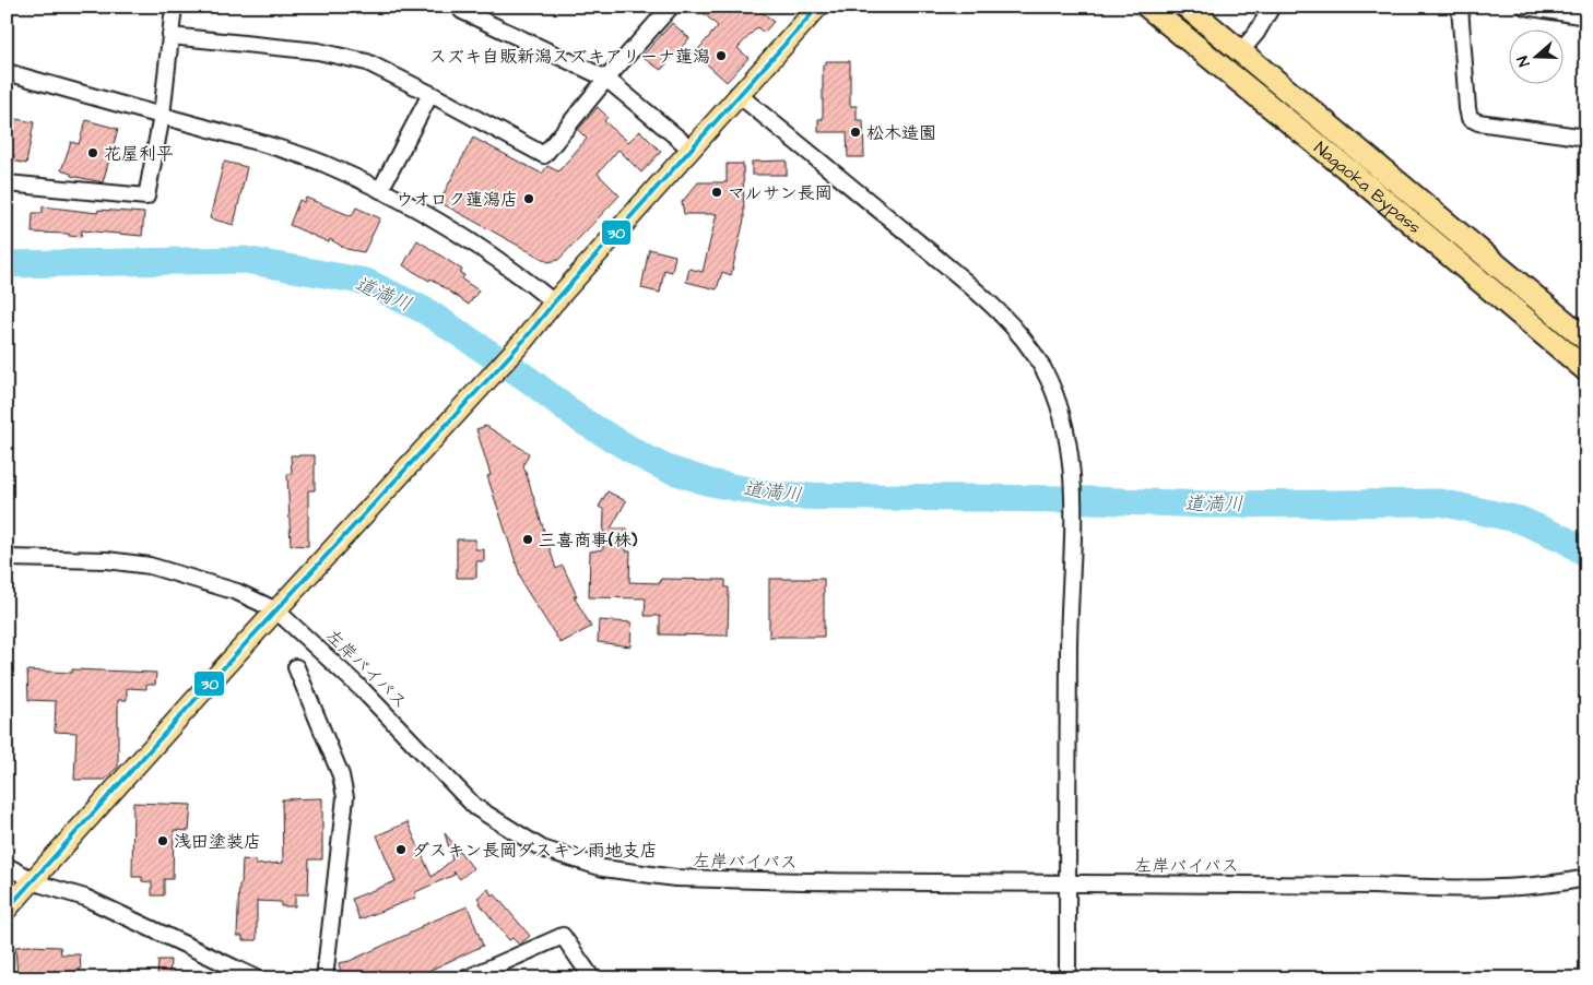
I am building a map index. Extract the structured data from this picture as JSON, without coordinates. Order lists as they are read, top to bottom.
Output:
{
  "streets": {
    "highway": ["Nagaoka Bypass"],
    "street": ["左岸バイパス"]
  },
  "water": ["道満川"],
  "places": [
    "スズキ自販新潟スズキアリーナ蓮潟",
    "松木造園",
    "花屋利平",
    "マルサン長岡",
    "ウオロク蓮潟店",
    "三喜商事(株)",
    "浅田塗装店",
    "ダスキン長岡ダスキン雨地支店"
  ],
  "lines": ["transit line 30"],
  "north": "left"
}
